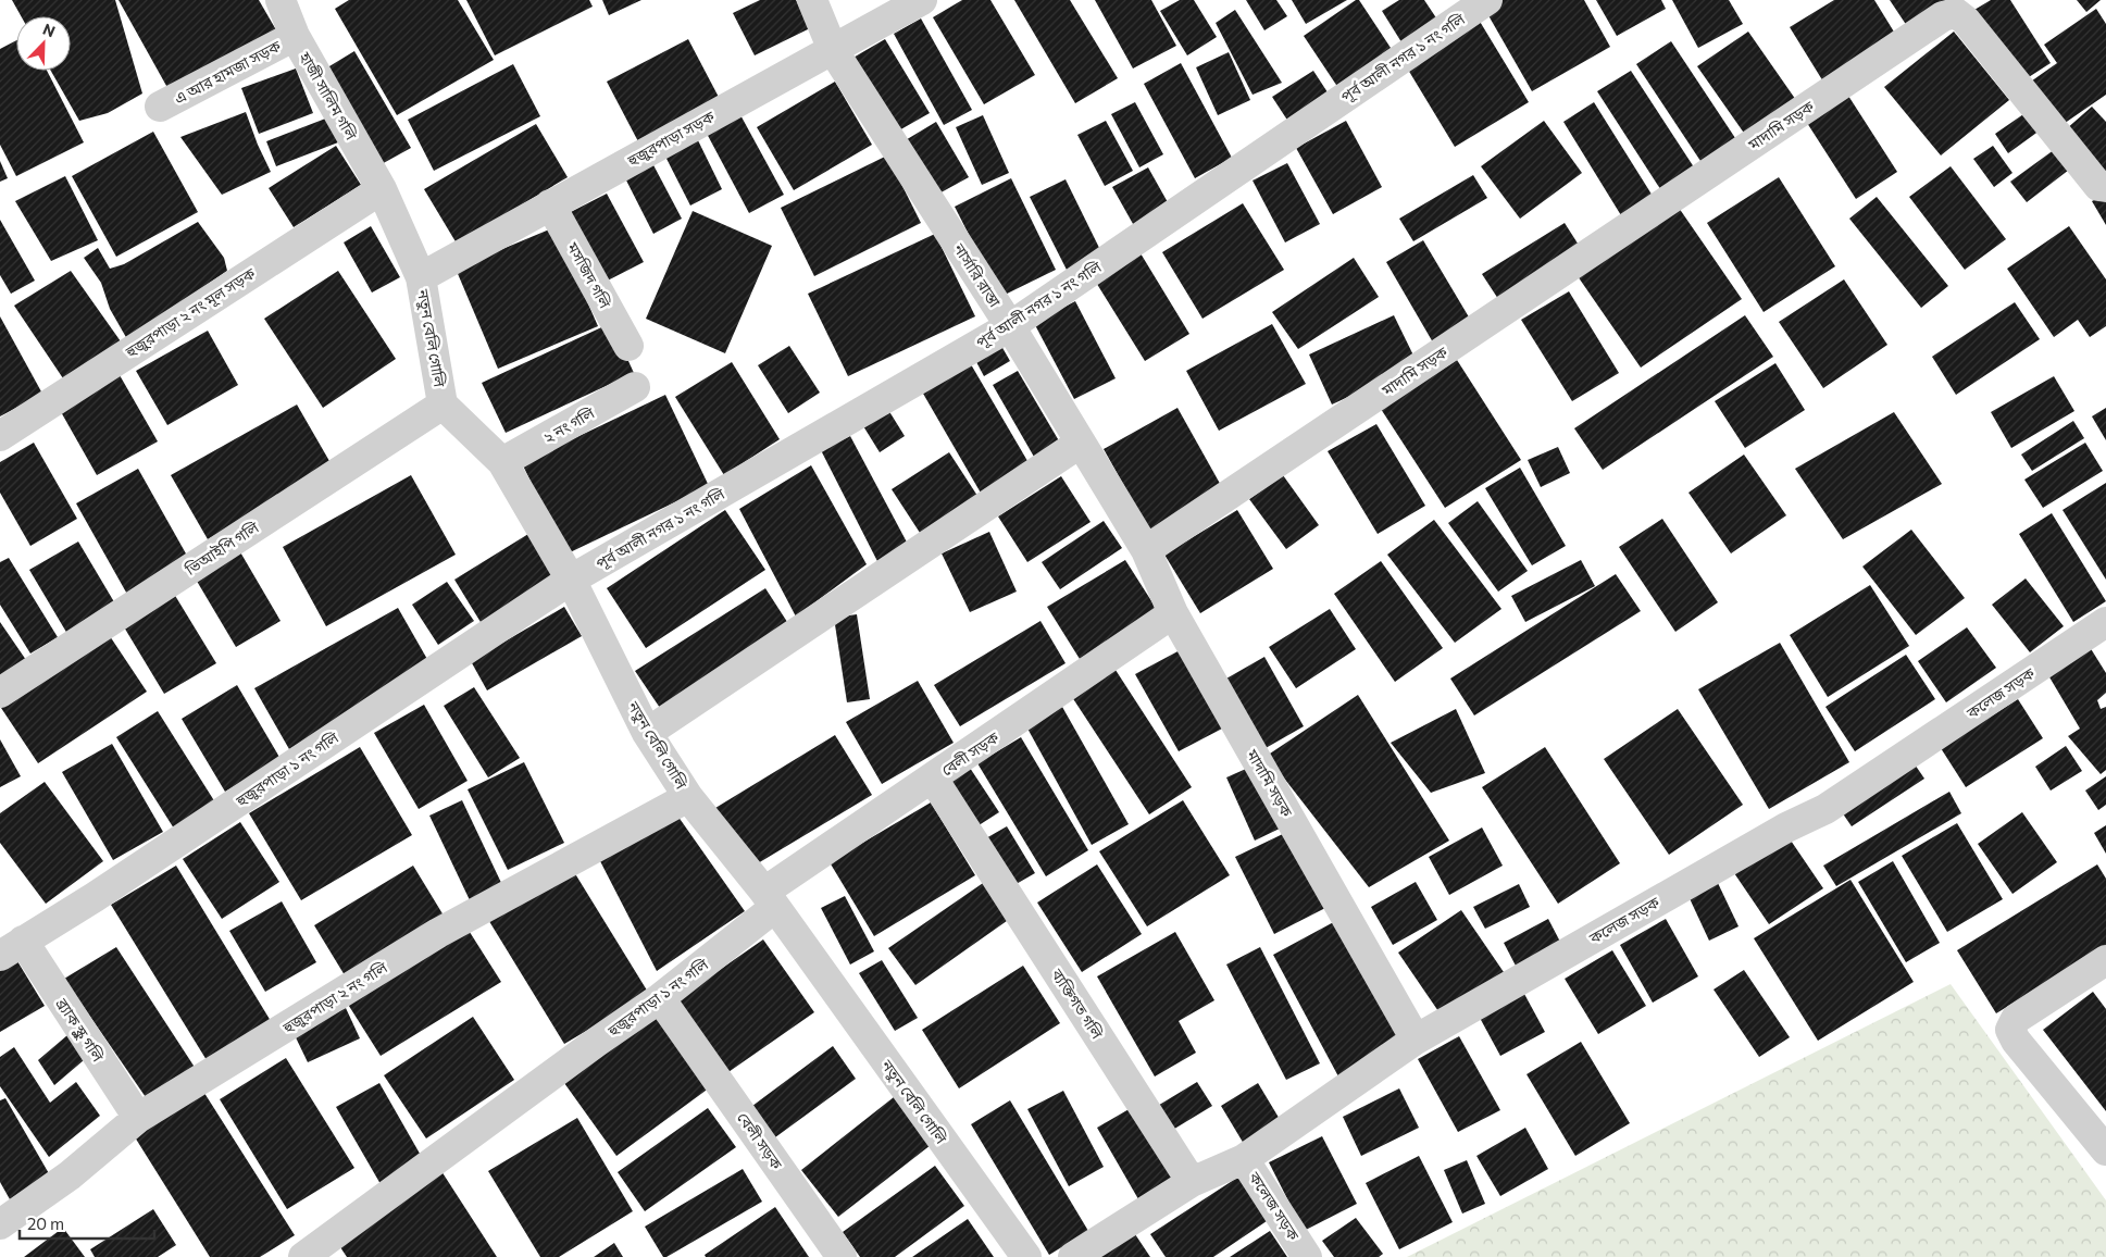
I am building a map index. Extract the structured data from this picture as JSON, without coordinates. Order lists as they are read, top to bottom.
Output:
{
  "streets": {
    "street": [
      "পূর্ব আলী নগর ১ নং গলি",
      "এ আর হামজা সড়ক",
      "হাজী সালিম গলি",
      "মাদামি সড়ক",
      "হুজুরপাড়া সড়ক",
      "মসজিদ গলি",
      "নার্সারি রাস্তা",
      "হুজুরপাড়া ২ নং মূল সড়ক",
      "নতুন বেলি গোলি",
      "২ নং গলি",
      "ভিআইপি গলি",
      "কলেজ সড়ক",
      "বেলী সড়ক",
      "হুজুরপাড়া ১ নং গলি",
      "হুজুরপাড়া ২ নং গলি",
      "ব্যক্তিগত গলি",
      "ব্র্যাক স্কুল গলি"
    ]
  },
  "crossings": [
    ["পূর্ব আলী নগর ১ নং গলি", "নার্সারি রাস্তা"],
    ["পূর্ব আলী নগর ১ নং গলি", "নতুন বেলি গোলি"],
    ["পূর্ব আলী নগর ১ নং গলি", "হুজুরপাড়া ১ নং গলি"],
    ["এ আর হামজা সড়ক", "হাজী সালিম গলি"],
    ["হাজী সালিম গলি", "হুজুরপাড়া ২ নং মূল সড়ক"],
    ["হাজী সালিম গলি", "নতুন বেলি গোলি"],
    ["মাদামি সড়ক", "নার্সারি রাস্তা"],
    ["মাদামি সড়ক", "কলেজ সড়ক"],
    ["মাদামি সড়ক", "বেলী সড়ক"],
    ["হুজুরপাড়া সড়ক", "মসজিদ গলি"],
    ["হুজুরপাড়া সড়ক", "নার্সারি রাস্তা"],
    ["হুজুরপাড়া সড়ক", "নতুন বেলি গোলি"],
    ["হুজুরপাড়া ২ নং মূল সড়ক", "নতুন বেলি গোলি"],
    ["নতুন বেলি গোলি", "২ নং গলি"],
    ["নতুন বেলি গোলি", "ভিআইপি গলি"],
    ["নতুন বেলি গোলি", "বেলী সড়ক"],
    ["নতুন বেলি গোলি", "হুজুরপাড়া ১ নং গলি"],
    ["নতুন বেলি গোলি", "হুজুরপাড়া ২ নং গলি"],
    ["বেলী সড়ক", "হুজুরপাড়া ১ নং গলি"],
    ["বেলী সড়ক", "ব্যক্তিগত গলি"],
    ["হুজুরপাড়া ১ নং গলি", "ব্র্যাক স্কুল গলি"],
    ["হুজুরপাড়া ২ নং গলি", "ব্র্যাক স্কুল গলি"]
  ],
  "scale_bar": "20 m",
  "north": "top right"
}
